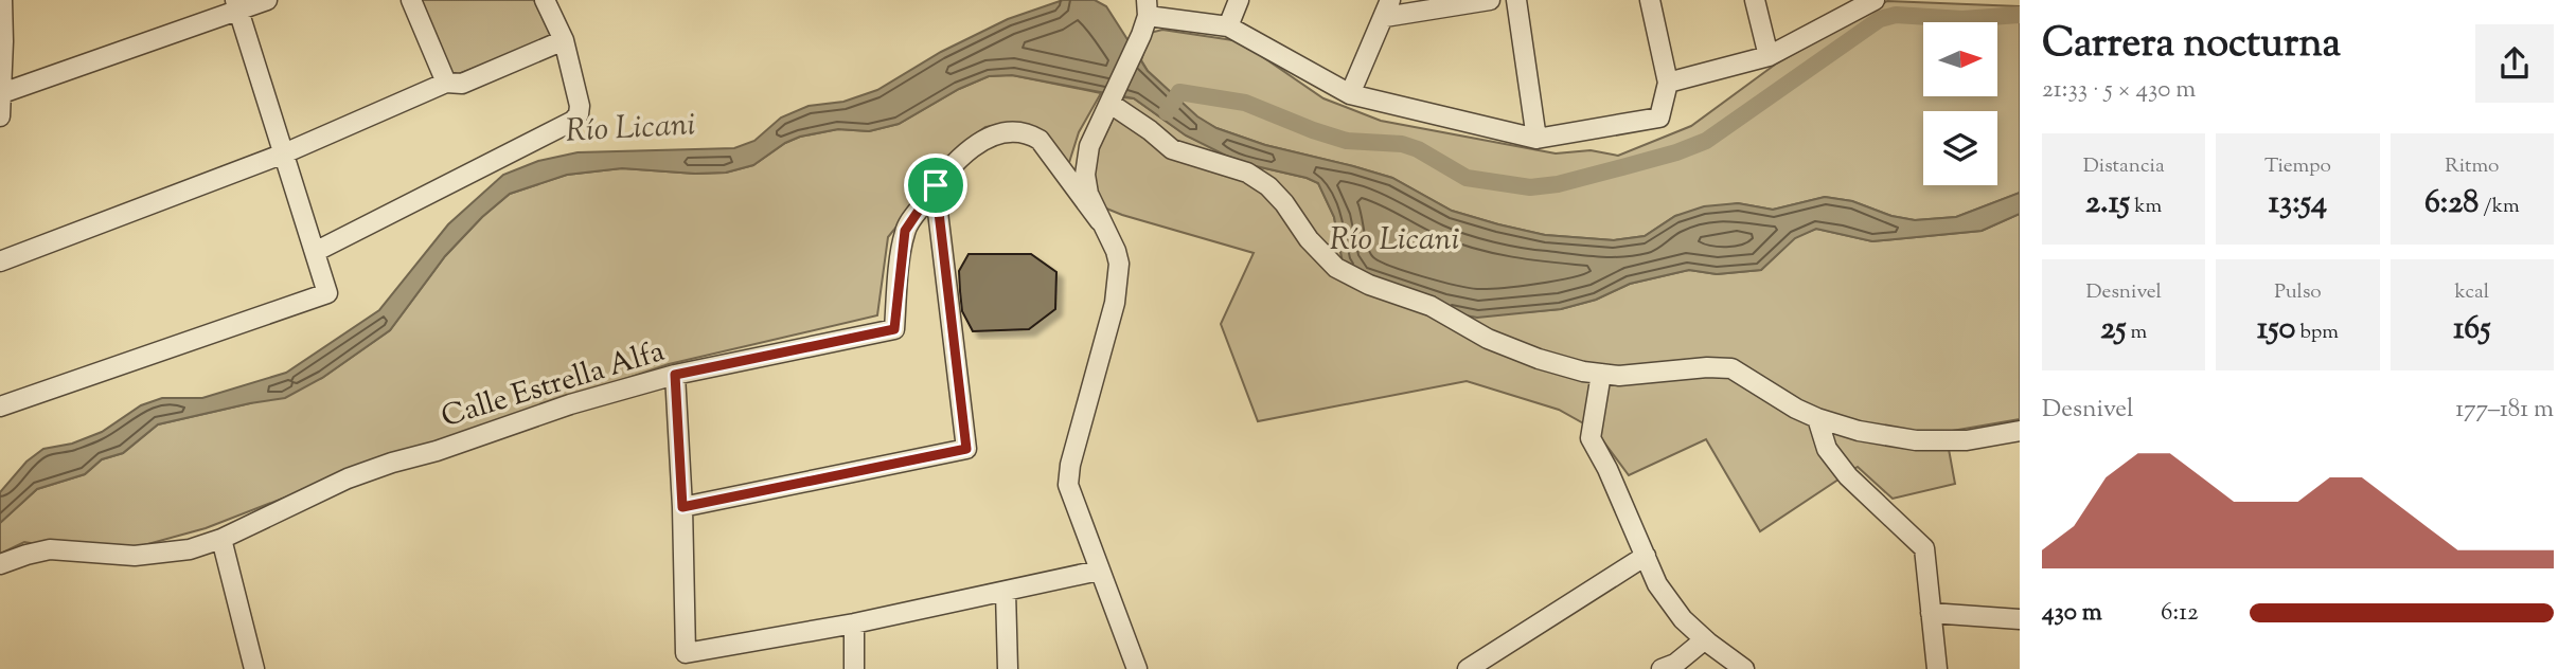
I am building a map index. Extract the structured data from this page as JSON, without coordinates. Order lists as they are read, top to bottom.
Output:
{
  "streets": {
    "street": ["Calle Estrella Alfa"]
  },
  "water": ["Río Licani"],
  "north": "right",
  "page": {
    "heading": ["Carrera nocturna", "21:33 · 5 × 430 m"],
    "stats": [
      ["Distancia", "2.15 km"],
      ["Tiempo", "13:54"],
      ["Ritmo", "6:28 /km"],
      ["Desnivel", "25 m"],
      ["Pulso", "150 bpm"],
      ["kcal", "165"]
    ],
    "chart": ["Desnivel", "177–181 m"],
    "list": [
      {
        "name": "430 m",
        "note": "6:12"
      }
    ]
  }
}
